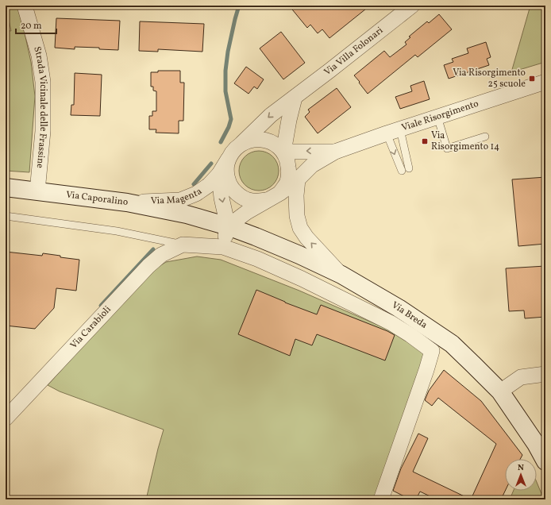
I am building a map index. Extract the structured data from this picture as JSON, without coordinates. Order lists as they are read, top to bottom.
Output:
{
  "streets": {
    "street": [
      "Via Villa Folonari",
      "Strada Vicinale delle Frassine",
      "Viale Risorgimento",
      "Via Magenta",
      "Via Caporalino",
      "Via Breda",
      "Via Carabioli"
    ]
  },
  "crossings": [
    ["Via Villa Folonari", "Viale Risorgimento"],
    ["Via Villa Folonari", "Via Magenta"],
    ["Strada Vicinale delle Frassine", "Via Caporalino"],
    ["Viale Risorgimento", "Via Magenta"],
    ["Viale Risorgimento", "Via Breda"],
    ["Via Magenta", "Via Caporalino"],
    ["Via Caporalino", "Via Breda"],
    ["Via Breda", "Via Carabioli"]
  ],
  "places": {
    "transit": ["Via Risorgimento 25 scuole", "Via Risorgimento 14"]
  },
  "scale_bar": "20 m",
  "north": "top"
}
